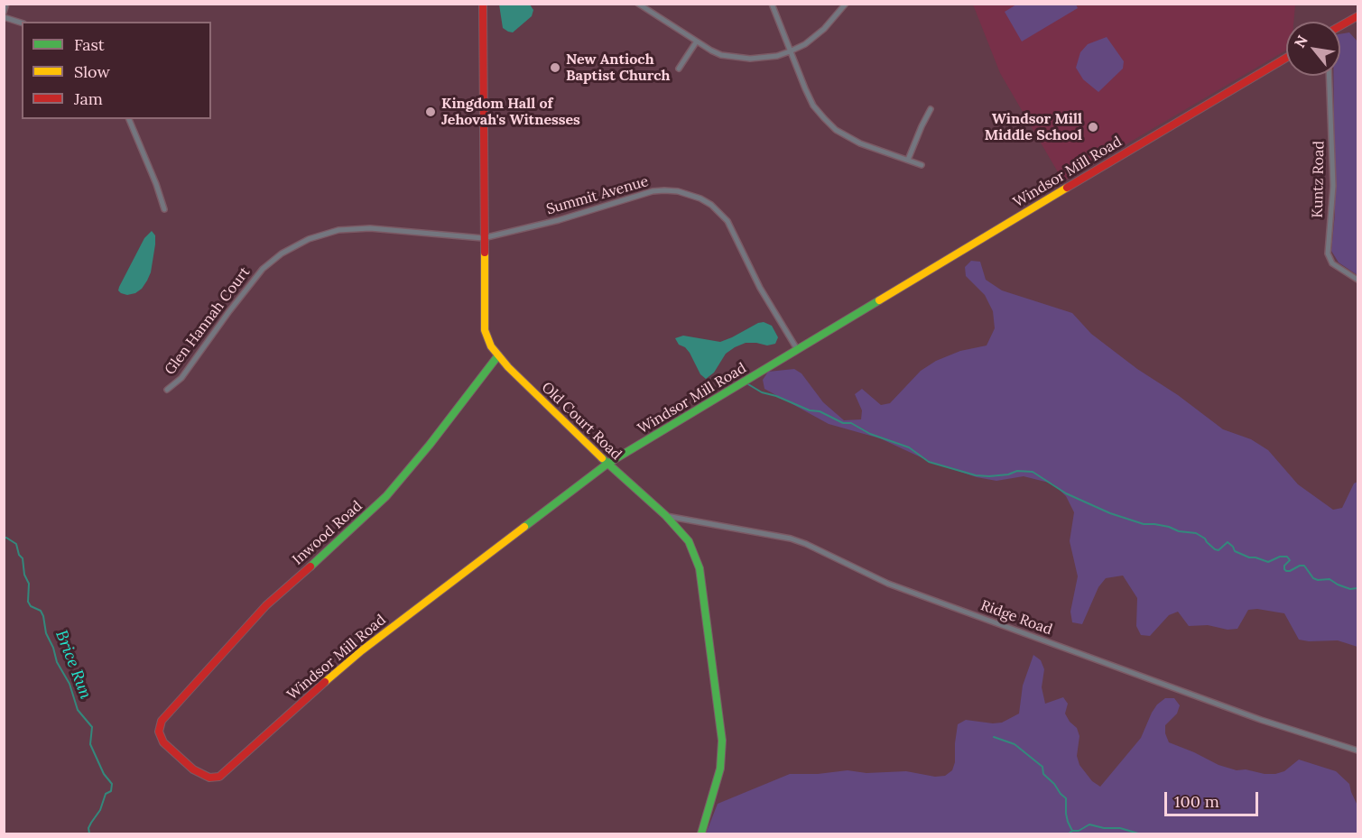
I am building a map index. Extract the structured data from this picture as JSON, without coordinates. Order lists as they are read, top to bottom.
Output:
{
  "streets": {
    "main road": ["Windsor Mill Road", "Old Court Road", "Inwood Road"],
    "street": [
      "Kuntz Road",
      "Summit Avenue",
      "Glen Hannah Court",
      "Ridge Road"
    ]
  },
  "crossings": [
    ["Windsor Mill Road", "Summit Avenue"],
    ["Windsor Mill Road", "Old Court Road"],
    ["Windsor Mill Road", "Inwood Road"],
    ["Summit Avenue", "Glen Hannah Court"],
    ["Summit Avenue", "Old Court Road"],
    ["Glen Hannah Court", "Old Court Road"],
    ["Old Court Road", "Inwood Road"],
    ["Old Court Road", "Ridge Road"]
  ],
  "water": ["Brice Run"],
  "places": ["New Antioch Baptist Church", "Kingdom Hall of Jehovah's Witnesses", "Windsor Mill Middle School"],
  "legend": ["Fast", "Slow", "Jam"],
  "scale_bar": "100 m",
  "north": "top left"
}
